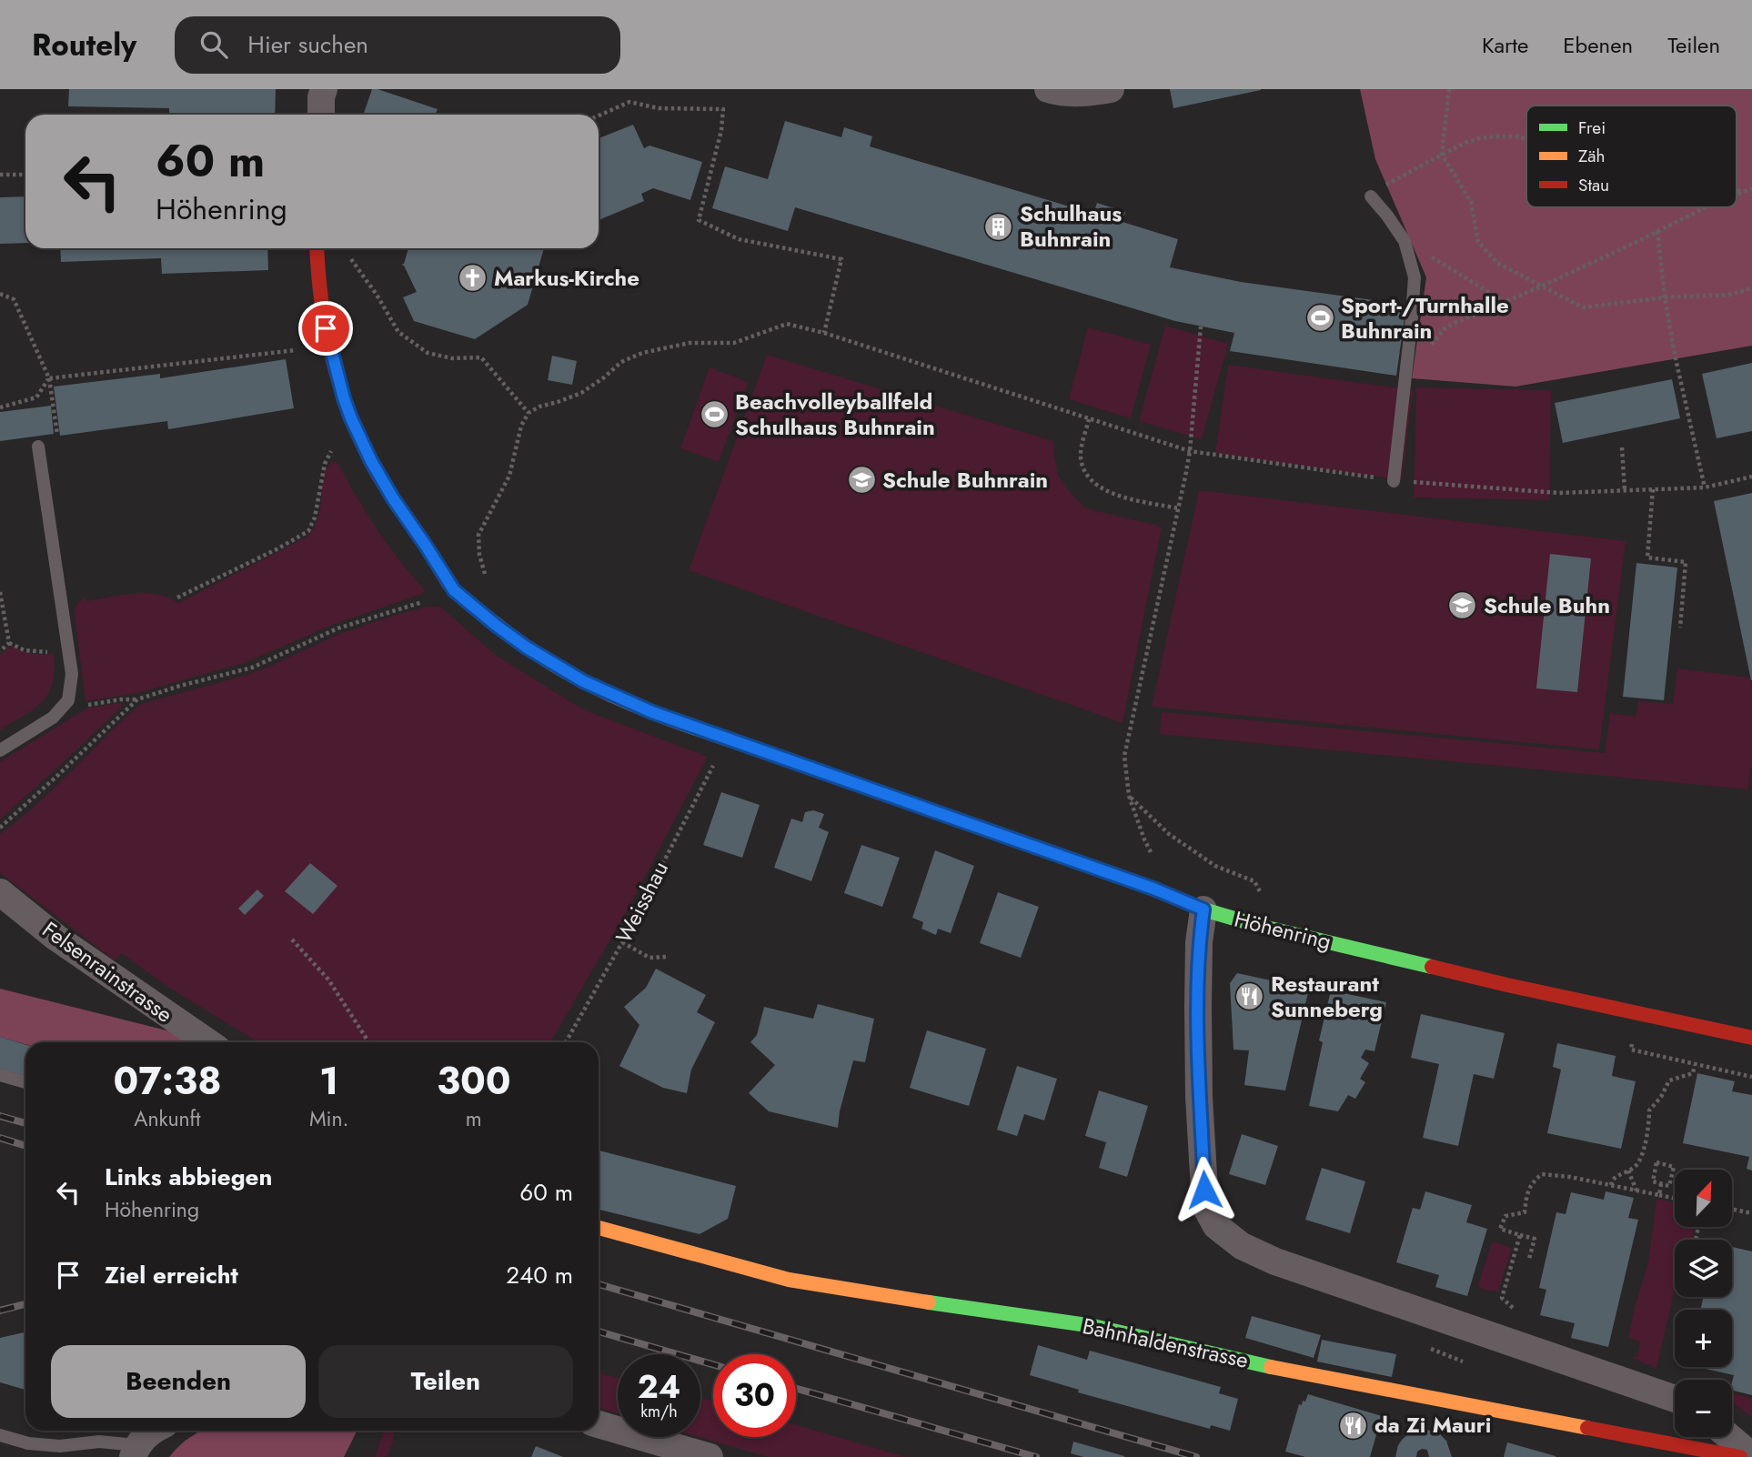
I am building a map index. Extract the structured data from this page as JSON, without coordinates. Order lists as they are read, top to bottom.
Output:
{
  "streets": {
    "street": ["Höhenring", "Felsenrainstrasse", "Bahnhaldenstrasse"],
    "path": ["Weisshau"]
  },
  "places": {
    "building": ["Schulhaus Buhnrain"],
    "church": ["Markus-Kirche"],
    "sports": ["Sport-/Turnhalle Buhnrain", "Beachvolleyballfeld Schulhaus Buhnrain"],
    "school or university": ["Schule Buhnrain", "Schule Buhn"],
    "restaurant": ["Restaurant Sunneberg", "da Zi Mauri"]
  },
  "legend": ["Frei", "Zäh", "Stau"],
  "north": "top right",
  "page": {
    "header": "Routely",
    "search": "Hier suchen",
    "nav": ["Karte", "Ebenen", "Teilen"],
    "turn": ["60 m", "Höhenring"],
    "eta": [
      "07:38",
      "Ankunft",
      "1",
      "Min.",
      "300",
      "m"
    ],
    "list": [
      {
        "name": "Links abbiegen",
        "note": "Höhenring",
        "value": "60 m"
      },
      {
        "name": "Ziel erreicht",
        "value": "240 m"
      }
    ],
    "map_buttons": ["+", "−"],
    "buttons": ["Beenden", "Teilen"],
    "speed": "24 km/h",
    "limit": "30"
  }
}
